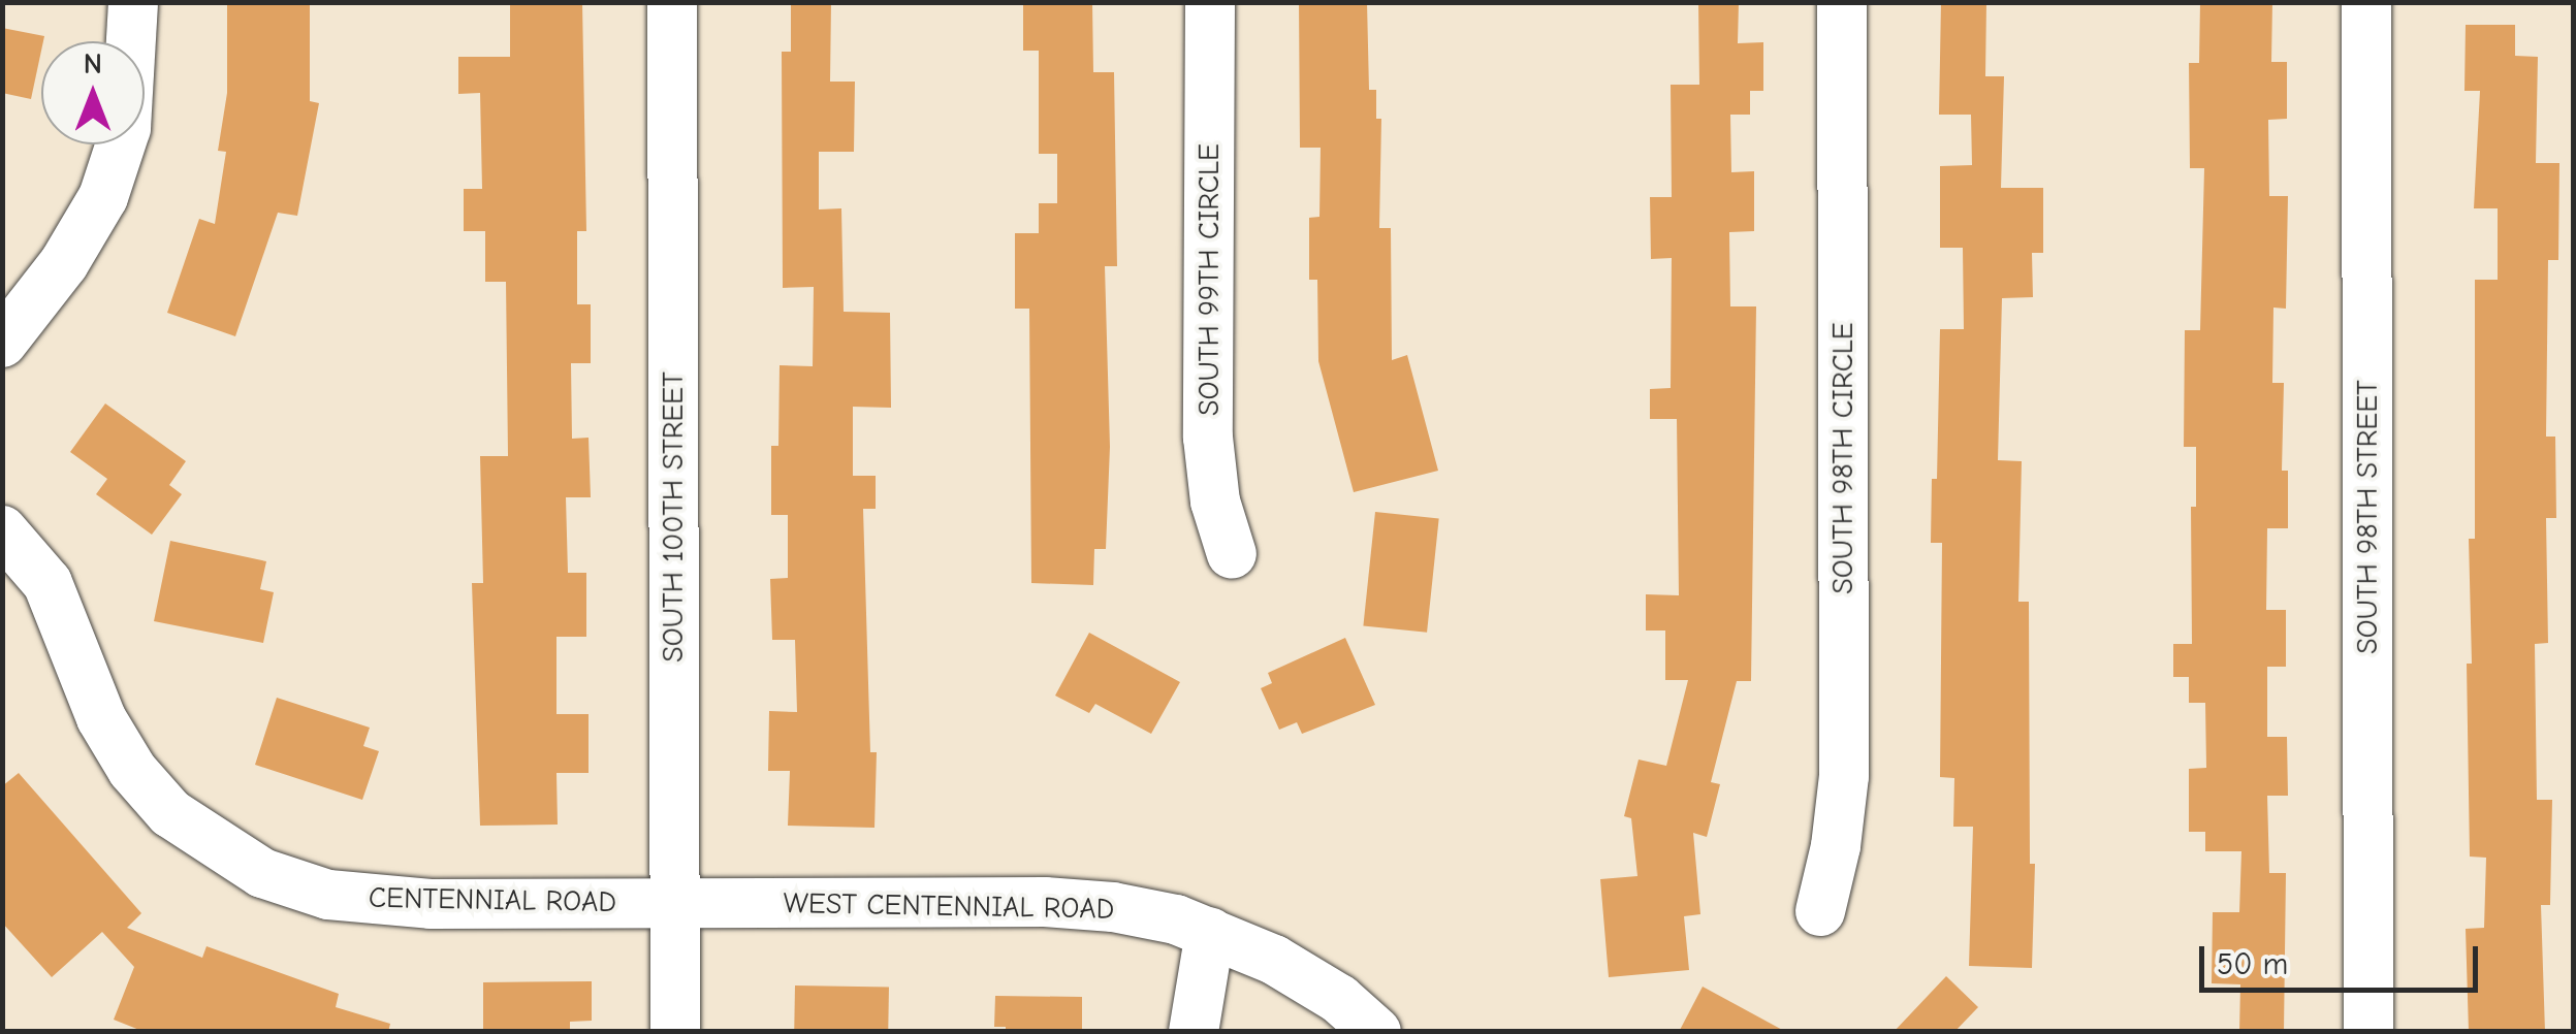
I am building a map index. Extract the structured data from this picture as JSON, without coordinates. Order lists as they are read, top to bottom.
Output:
{
  "streets": {
    "street": [
      "SOUTH 99TH CIRCLE",
      "SOUTH 98TH CIRCLE",
      "SOUTH 100TH STREET",
      "SOUTH 98TH STREET",
      "CENTENNIAL ROAD",
      "WEST CENTENNIAL ROAD"
    ]
  },
  "crossings": [
    ["SOUTH 100TH STREET", "CENTENNIAL ROAD"],
    ["SOUTH 100TH STREET", "WEST CENTENNIAL ROAD"],
    ["CENTENNIAL ROAD", "WEST CENTENNIAL ROAD"]
  ],
  "scale_bar": "50 m",
  "north": "top"
}
